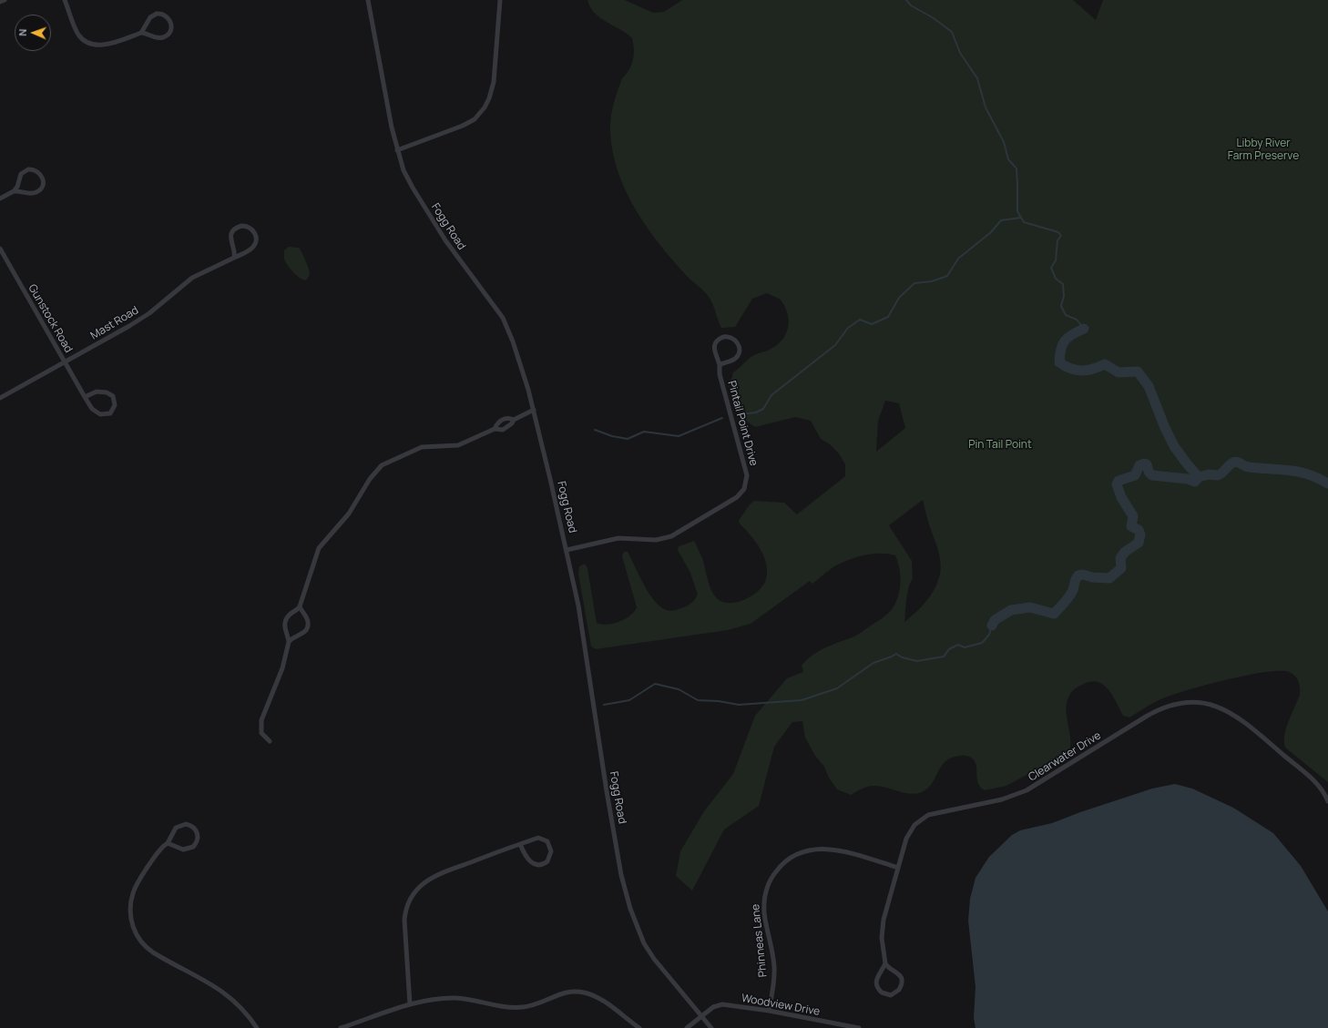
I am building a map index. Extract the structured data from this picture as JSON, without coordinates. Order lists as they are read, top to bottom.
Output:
{
  "streets": {
    "street": [
      "Fogg Road",
      "Gunstock Road",
      "Mast Road",
      "Pintail Point Drive",
      "Clearwater Drive",
      "Phinneas Lane",
      "Woodview Drive"
    ]
  },
  "crossings": [
    ["Fogg Road", "Pintail Point Drive"],
    ["Fogg Road", "Woodview Drive"],
    ["Gunstock Road", "Mast Road"],
    ["Clearwater Drive", "Phinneas Lane"],
    ["Phinneas Lane", "Woodview Drive"]
  ],
  "parks": ["Libby River Farm Preserve", "Pin Tail Point"],
  "north": "left"
}
